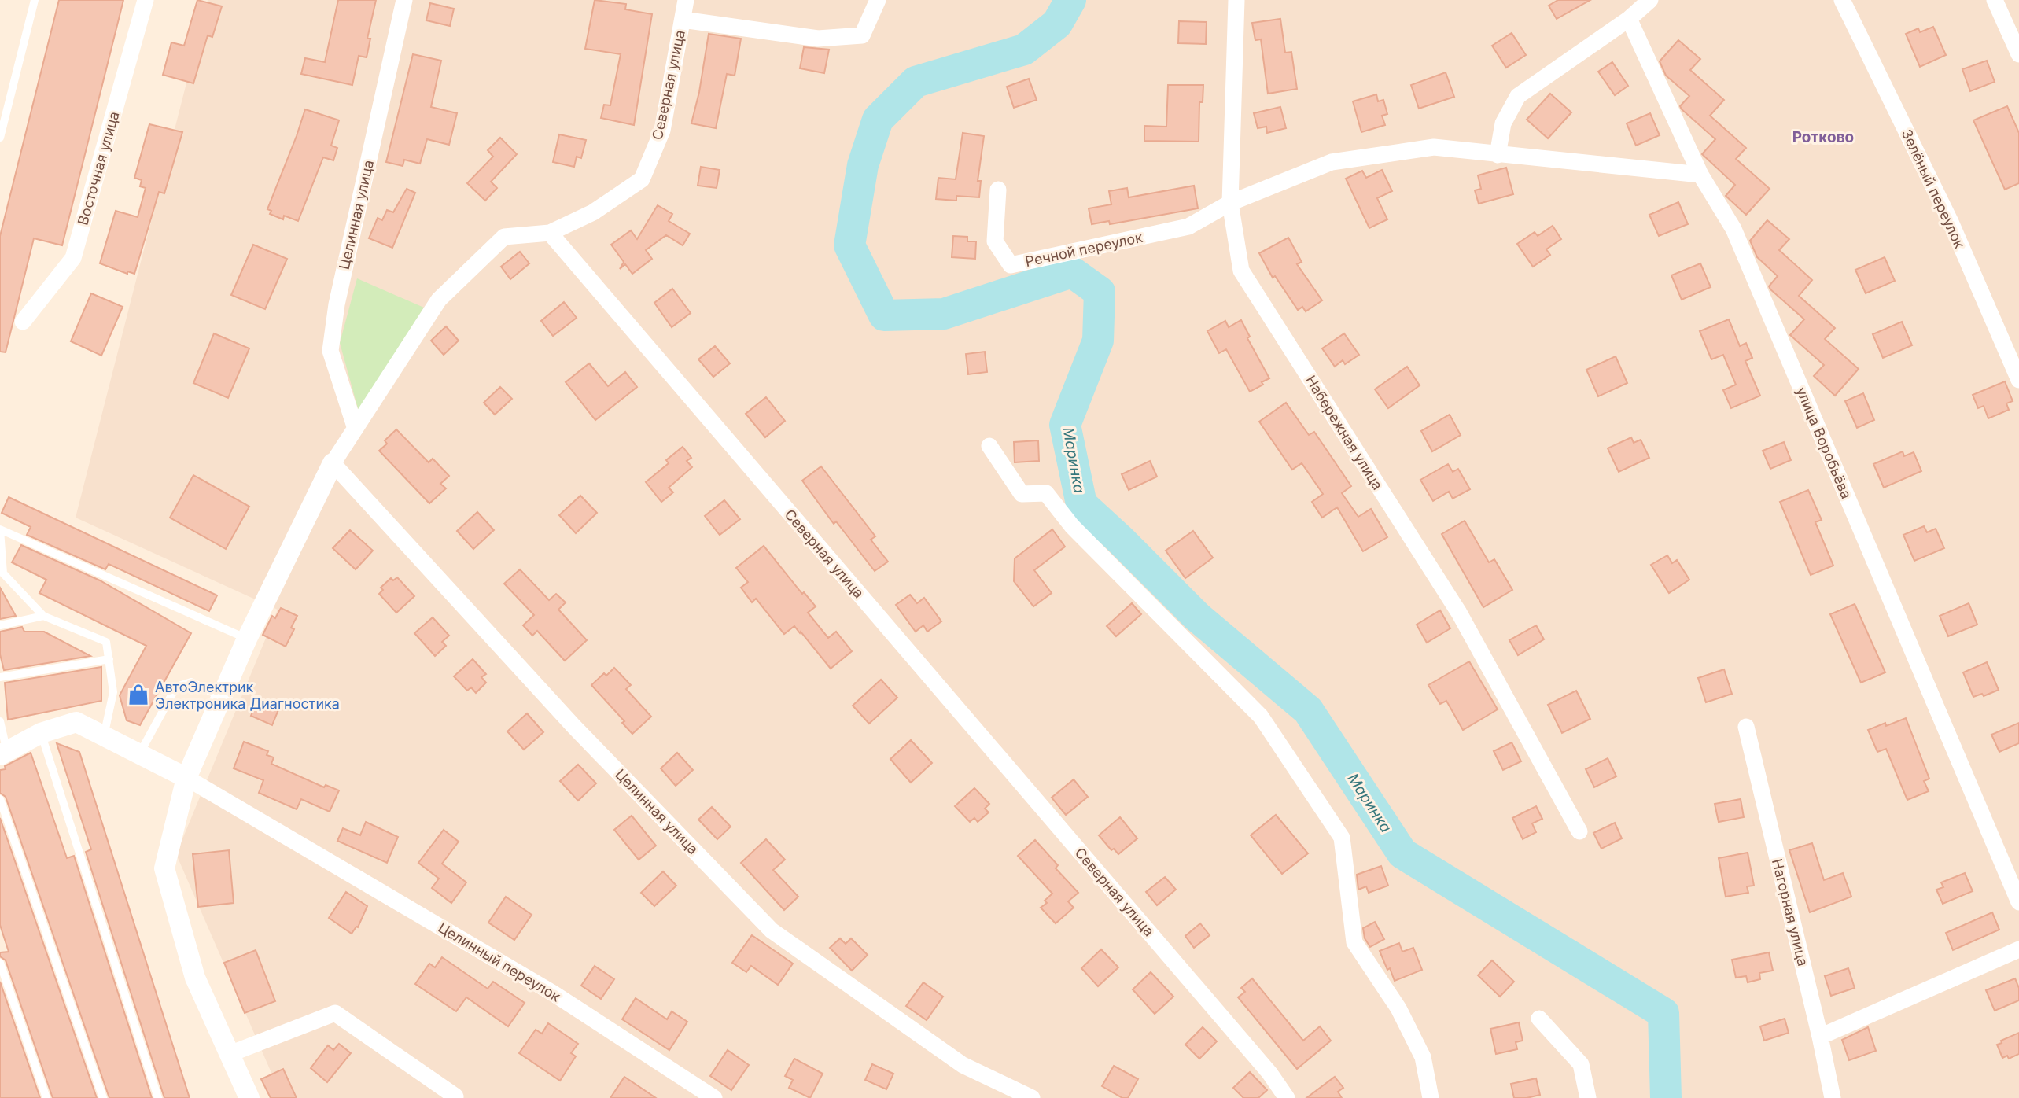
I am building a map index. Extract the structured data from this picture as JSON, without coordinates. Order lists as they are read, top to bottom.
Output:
{
  "streets": {
    "street": [
      "Северная улица",
      "Восточная улица",
      "Зелёный переулок",
      "Целинная улица",
      "Речной переулок",
      "Набережная улица",
      "улица Воробьёва",
      "Нагорная улица",
      "Целинный переулок"
    ]
  },
  "crossings": [
    ["Речной переулок", "Набережная улица"]
  ],
  "districts": ["Ротково"],
  "water": ["Маринка"],
  "places": {
    "shop": ["АвтоЭлектрик Электроника Диагностика"]
  }
}
